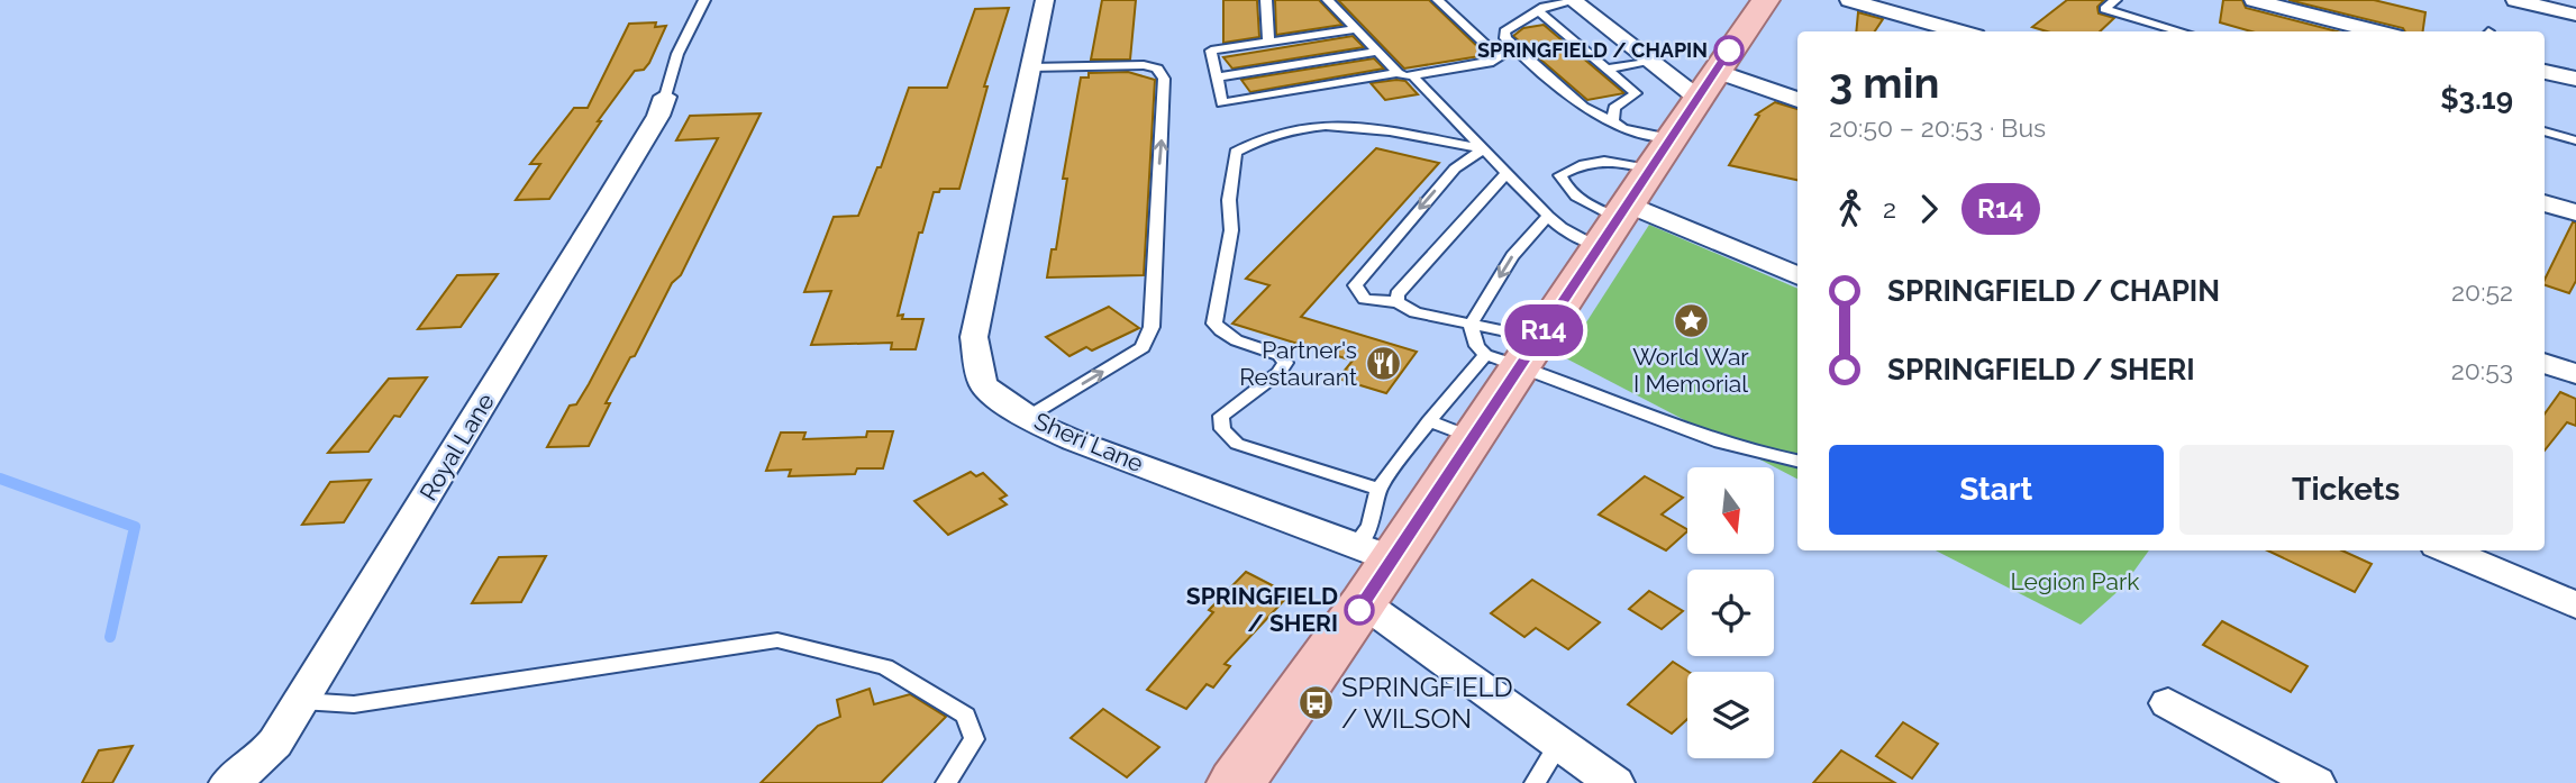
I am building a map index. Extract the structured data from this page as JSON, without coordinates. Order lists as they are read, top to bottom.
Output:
{
  "streets": {
    "street": ["Sheri Lane", "Royal Lane"]
  },
  "parks": ["Legion Park"],
  "places": {
    "other": ["SPRINGFIELD / CHAPIN", "SPRINGFIELD / SHERI"],
    "place": ["World War I Memorial"],
    "restaurant": ["Partner's Restaurant"],
    "bus stop": ["SPRINGFIELD / WILSON"]
  },
  "lines": ["bus line R14"],
  "north": "bottom",
  "page": {
    "on_map": "R14",
    "heading": ["3 min", "20:50 – 20:53 · Bus", "$3.19"],
    "legs": ["2", "R14"],
    "list": [
      {
        "name": "SPRINGFIELD / CHAPIN",
        "value": "20:52"
      },
      {
        "name": "SPRINGFIELD / SHERI",
        "value": "20:53"
      }
    ],
    "buttons": ["Start", "Tickets"]
  }
}
